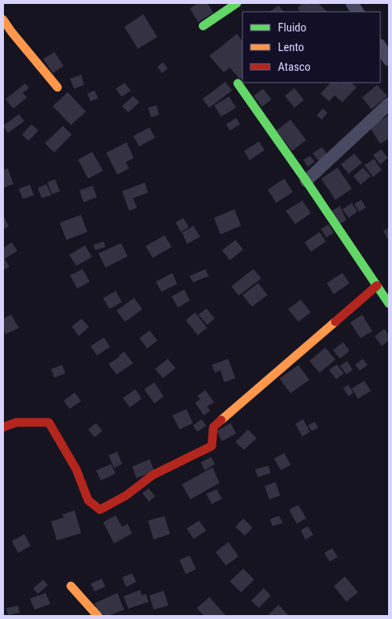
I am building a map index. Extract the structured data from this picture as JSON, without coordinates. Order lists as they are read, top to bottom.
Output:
{
  "legend": ["Fluido", "Lento", "Atasco"]
}
